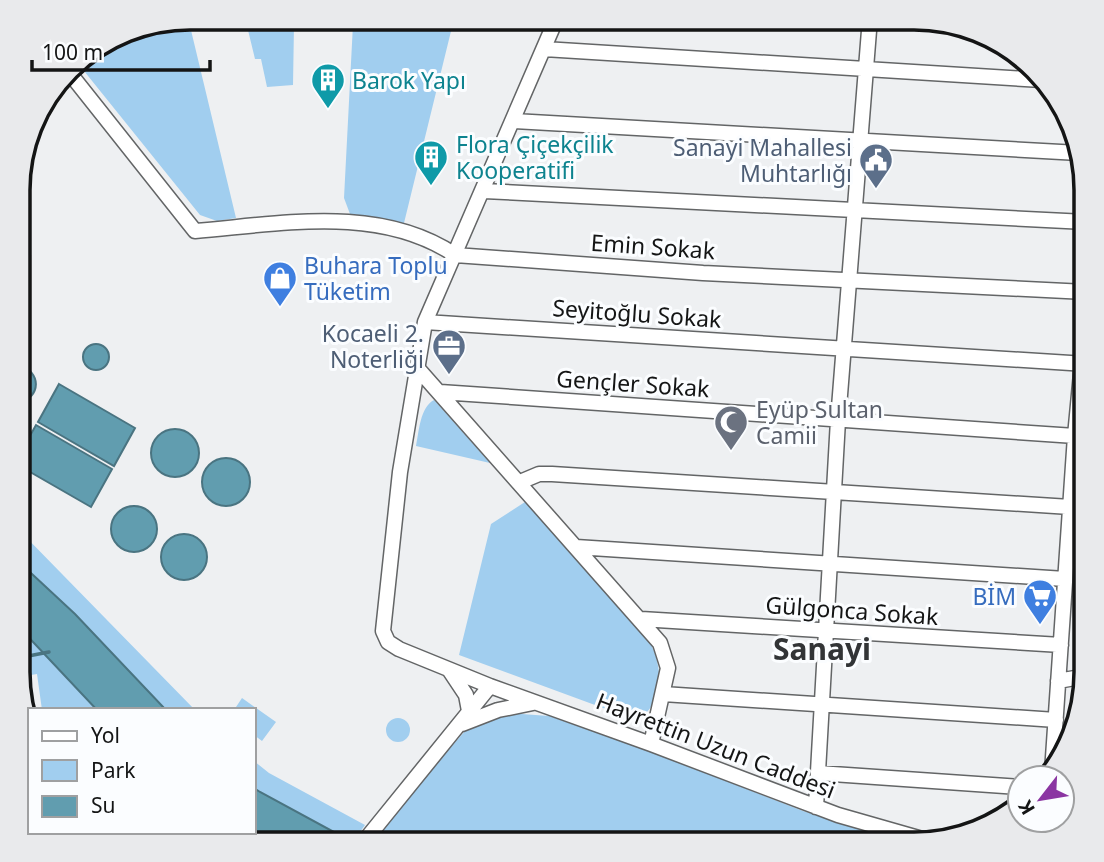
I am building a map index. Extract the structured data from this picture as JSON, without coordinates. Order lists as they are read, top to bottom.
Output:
{
  "streets": {
    "street": [
      "Emin Sokak",
      "Seyitoğlu Sokak",
      "Gençler Sokak",
      "Gülgonca Sokak",
      "Hayrettin Uzun Caddesi"
    ]
  },
  "crossings": [
    ["Emin Sokak", "Hayrettin Uzun Caddesi"],
    ["Seyitoğlu Sokak", "Hayrettin Uzun Caddesi"]
  ],
  "districts": ["Sanayi"],
  "places": {
    "building": ["Barok Yapı", "Flora Çiçekçilik Kooperatifi"],
    "public building": ["Sanayi Mahallesi Muhtarlığı"],
    "shop": ["Buhara Toplu Tüketim"],
    "office": ["Kocaeli 2. Noterliği"],
    "mosque": ["Eyüp Sultan Camii"],
    "supermarket": ["BİM"]
  },
  "legend": ["Yol", "Park", "Su"],
  "scale_bar": "100 m",
  "north": "bottom left"
}
